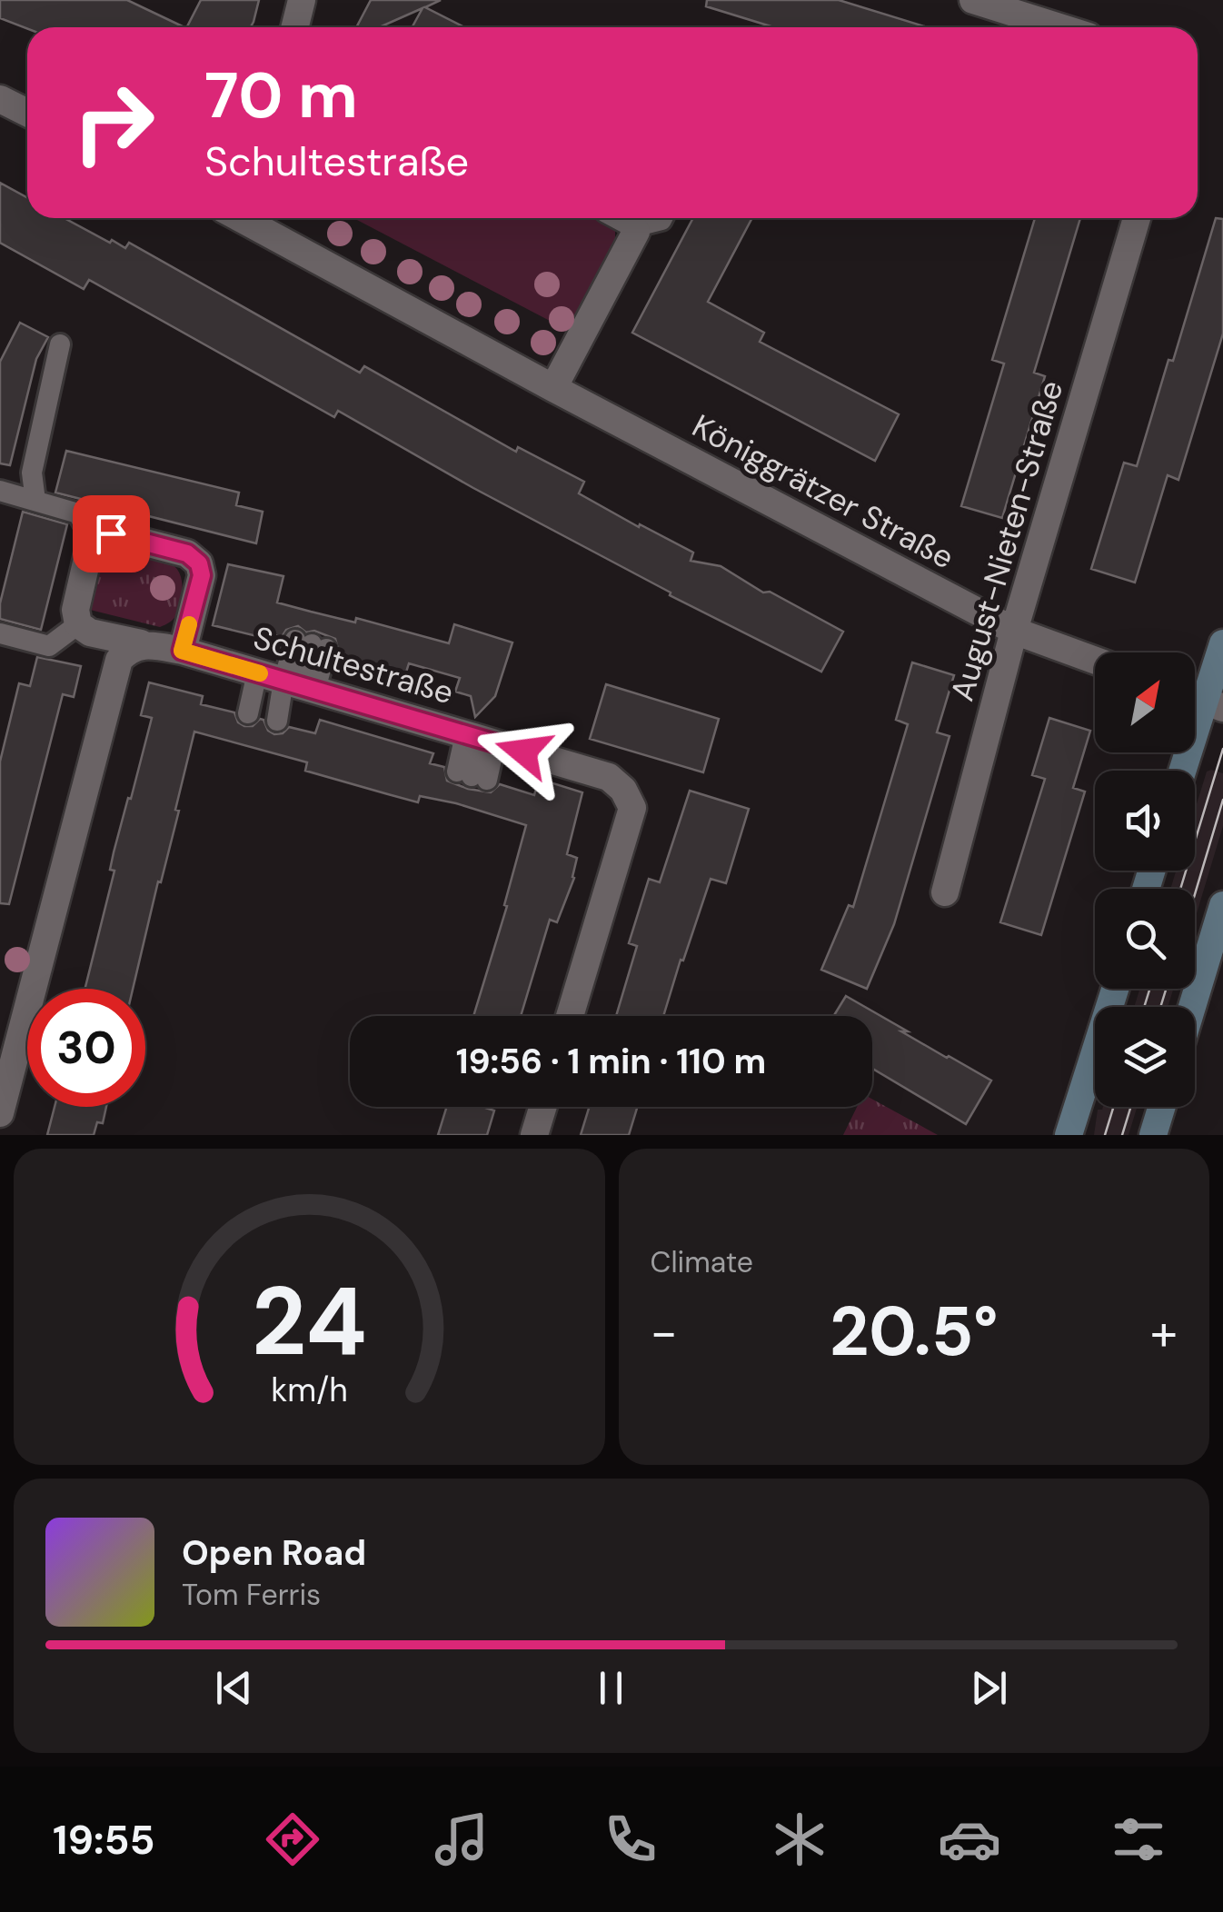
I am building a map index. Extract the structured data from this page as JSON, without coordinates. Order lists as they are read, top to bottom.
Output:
{
  "streets": {
    "street": ["Königgrätzer Straße", "August-Nieten-Straße", "Schultestraße"]
  },
  "crossings": [
    ["Königgrätzer Straße", "August-Nieten-Straße"]
  ],
  "north": "top right",
  "page": {
    "turn": ["70 m", "Schultestraße"],
    "limit": "30",
    "trip": "19:56 · 1 min · 110 m",
    "tile": "Climate",
    "heat": ["−", "20.5°", "+"],
    "song": ["Open Road", "Tom Ferris"],
    "tabs": "19:55",
    "gauge": ["24", "km/h"]
  }
}
